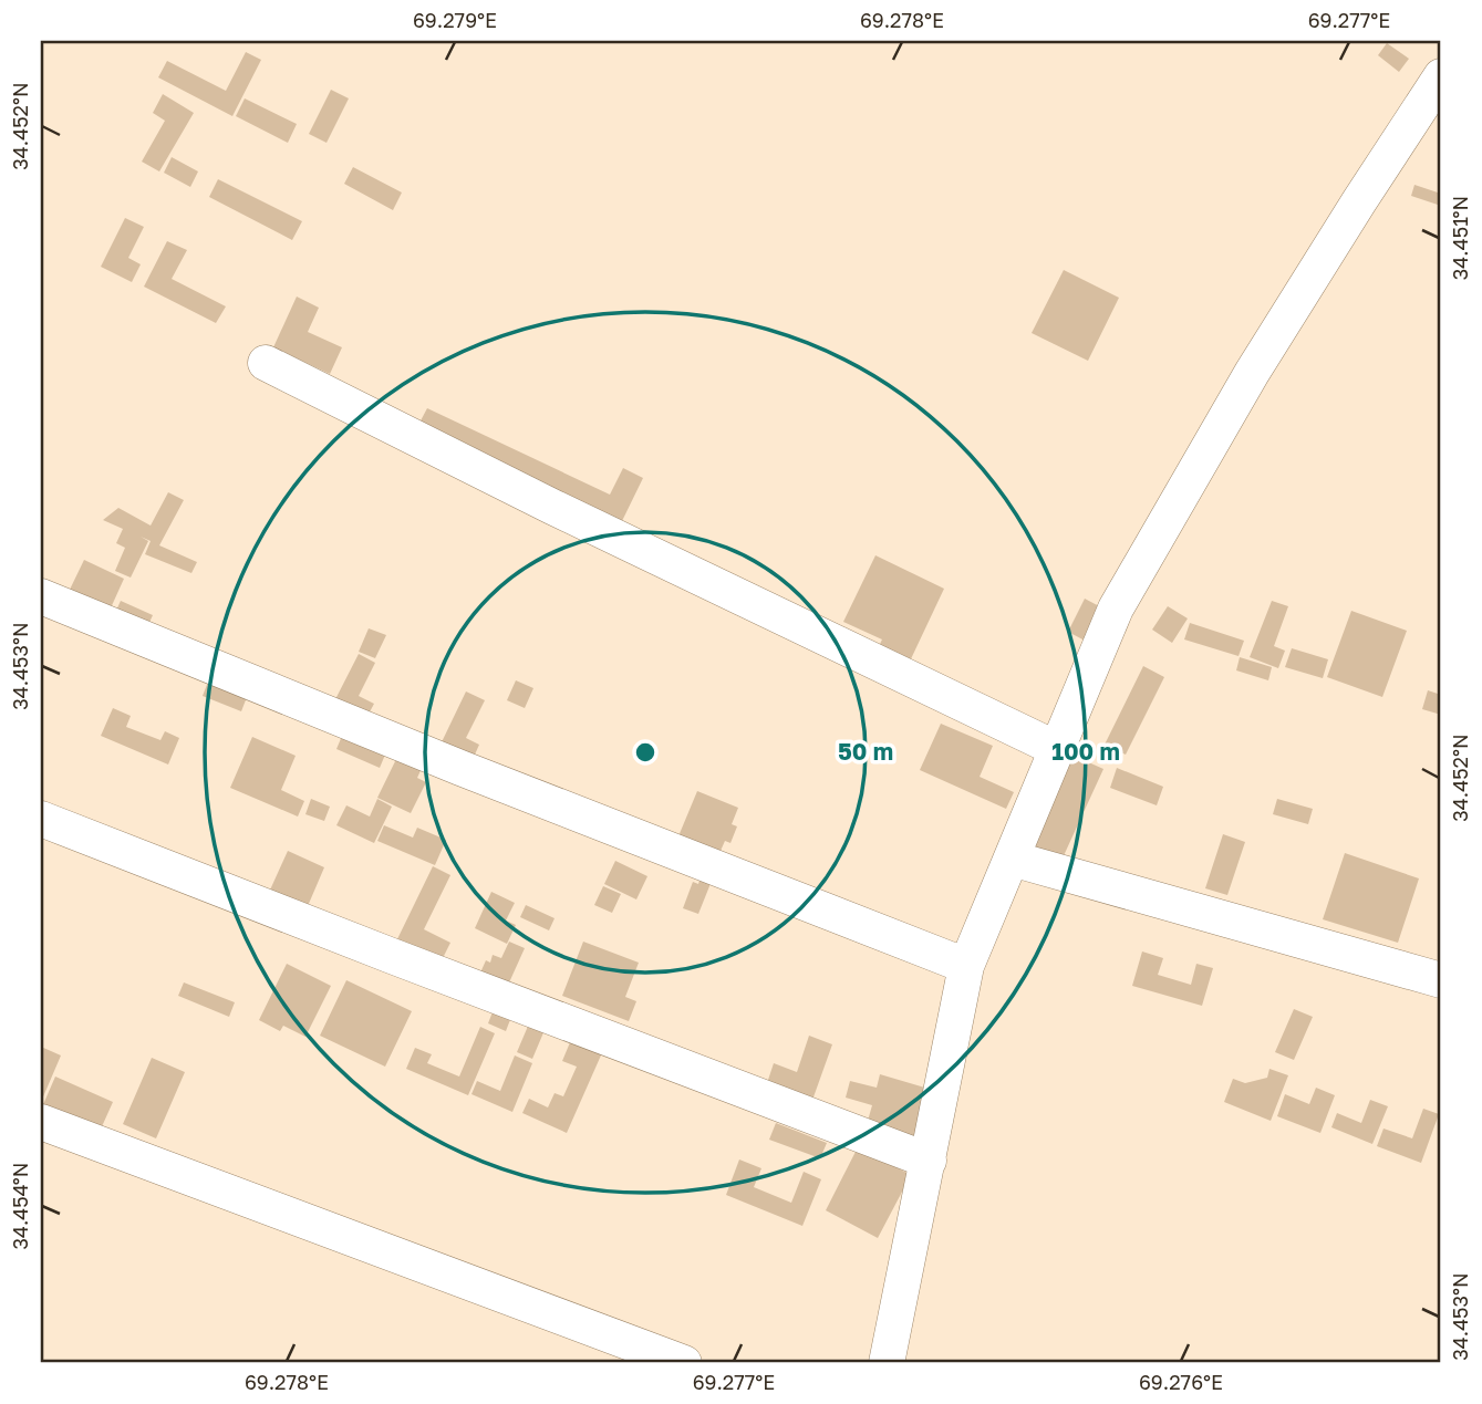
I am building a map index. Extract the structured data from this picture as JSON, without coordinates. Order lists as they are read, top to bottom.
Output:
{
  "coordinates": [
    "69.279°E",
    "69.278°E",
    "69.277°E",
    "34.452°N",
    "34.451°N",
    "34.453°N",
    "34.454°N",
    "69.276°E"
  ],
  "rings": ["50 m", "100 m"]
}
